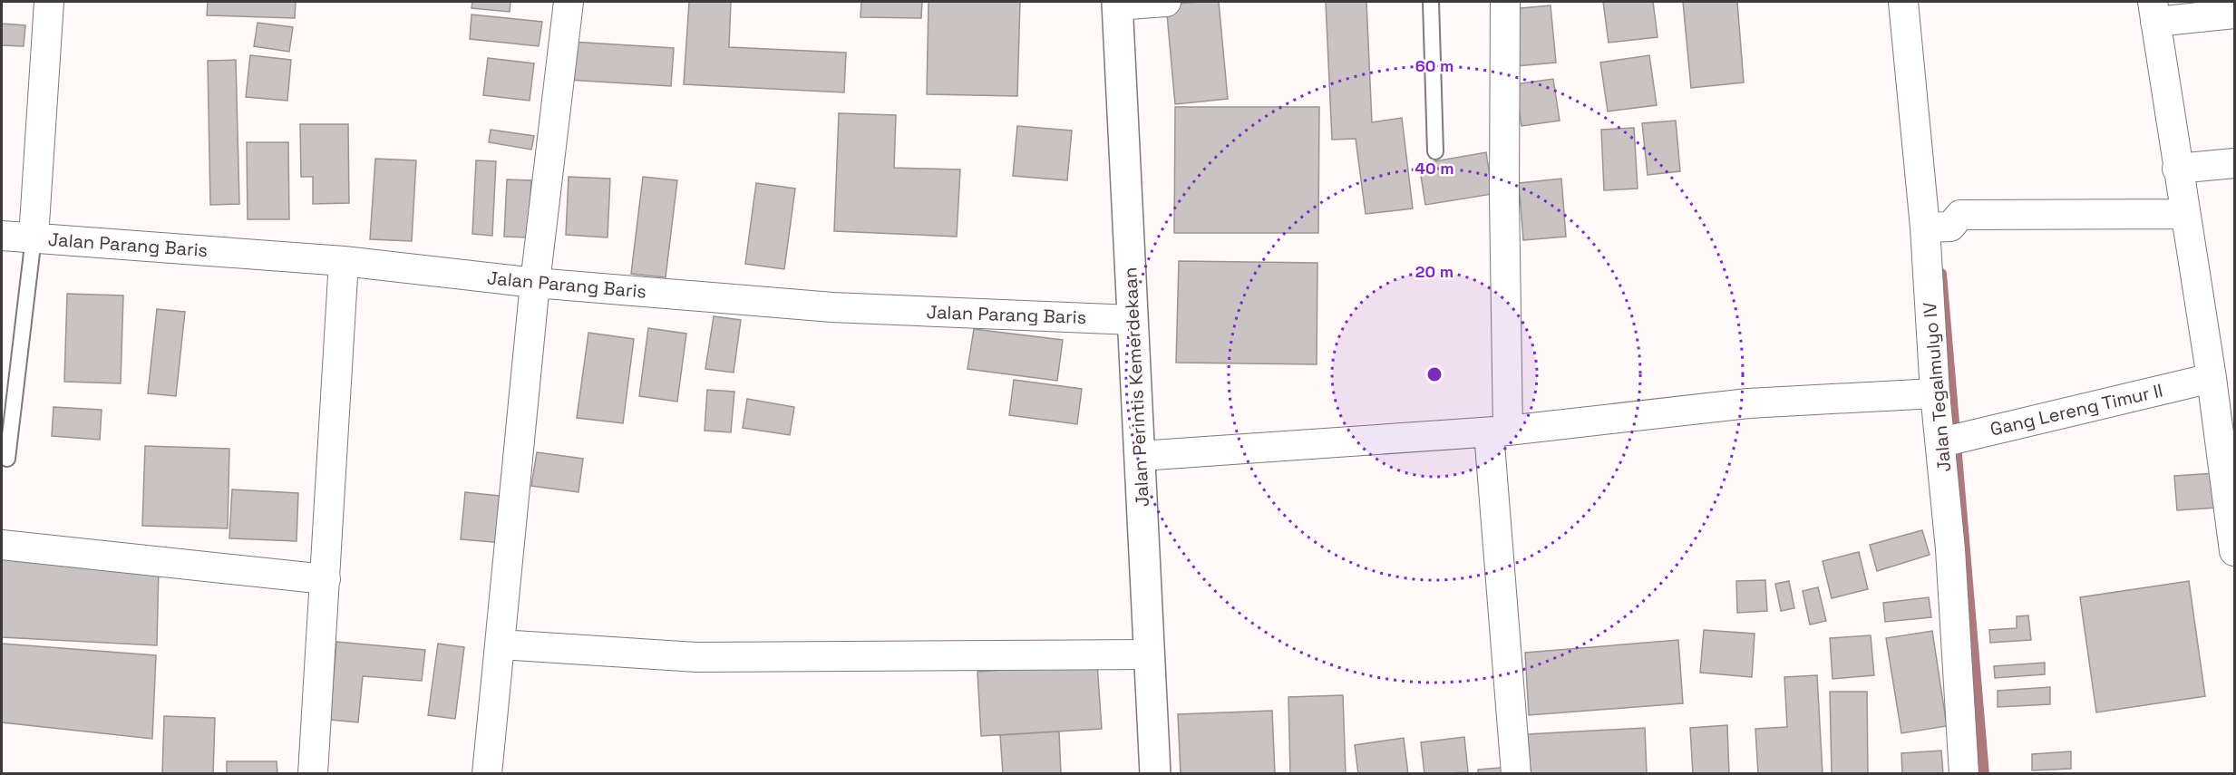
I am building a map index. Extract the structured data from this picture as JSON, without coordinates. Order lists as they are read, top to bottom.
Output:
{
  "streets": {
    "street": [
      "Jalan Parang Baris",
      "Jalan Perintis Kemerdekaan",
      "Jalan Tegalmulyo IV",
      "Gang Lereng Timur II"
    ]
  },
  "crossings": [
    ["Jalan Parang Baris", "Jalan Perintis Kemerdekaan"],
    ["Jalan Tegalmulyo IV", "Gang Lereng Timur II"]
  ],
  "rings": ["60 m", "40 m", "20 m"]
}
